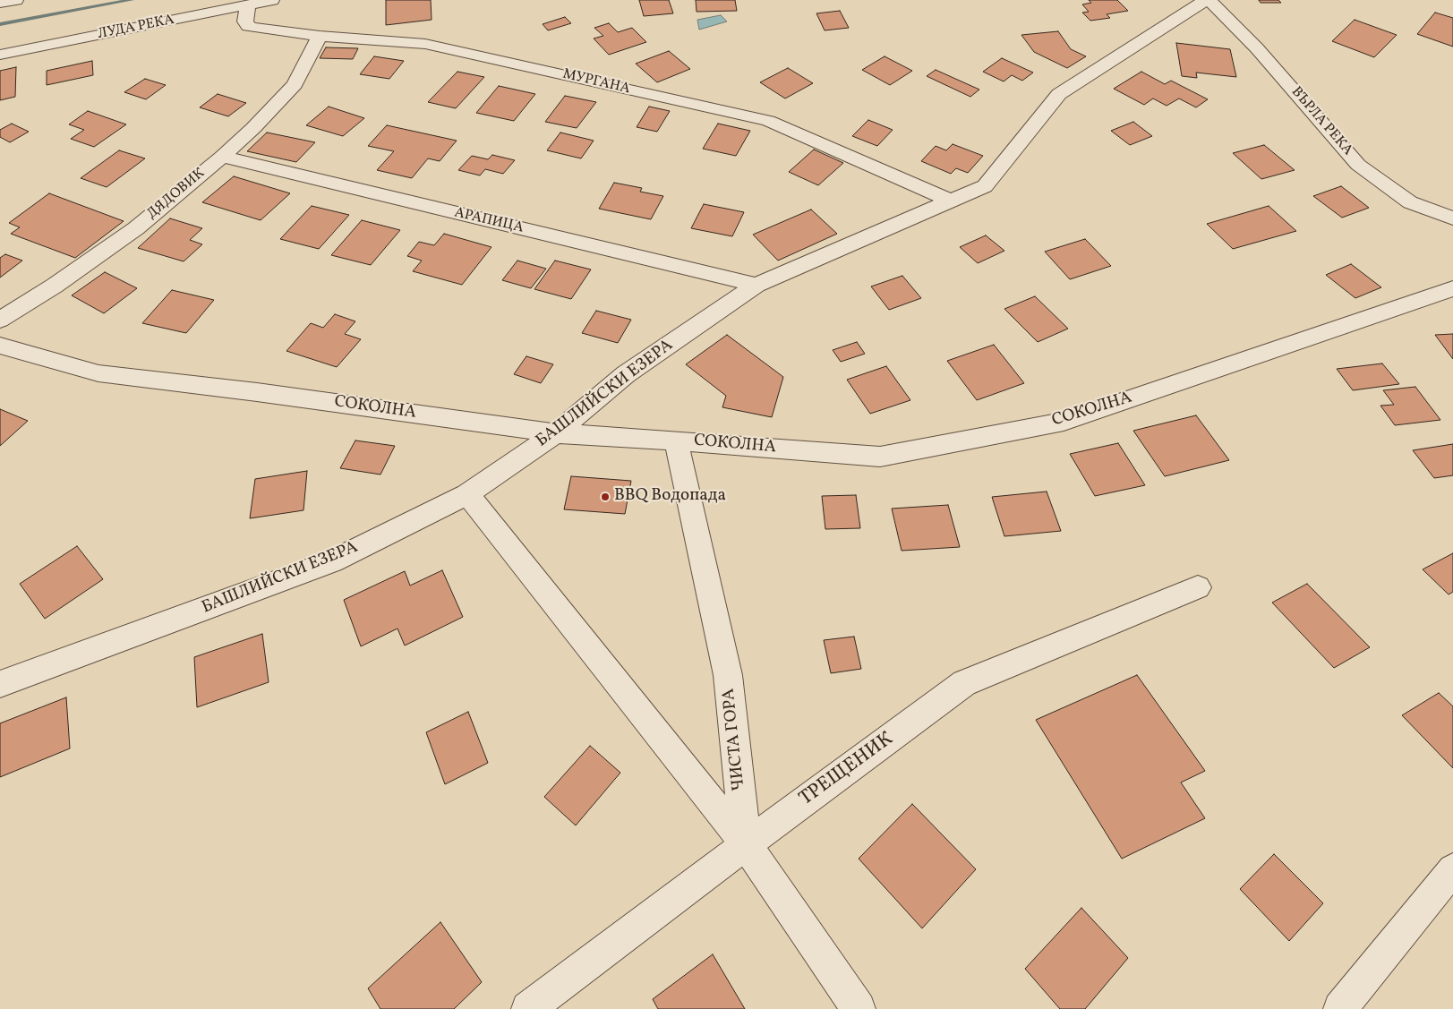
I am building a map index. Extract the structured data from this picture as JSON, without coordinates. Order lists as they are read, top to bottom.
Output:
{
  "streets": {
    "street": [
      "ЛУДА РЕКА",
      "МУРГАНА",
      "ВЪРЛА РЕКА",
      "ДЯДОВИК",
      "АРАПИЦА",
      "БАШЛИЙСКИ ЕЗЕРА",
      "СОКОЛНА",
      "ЧИСТА ГОРА",
      "ТРЕЩЕНИК"
    ]
  },
  "crossings": [
    ["ЛУДА РЕКА", "МУРГАНА"],
    ["МУРГАНА", "ДЯДОВИК"],
    ["МУРГАНА", "БАШЛИЙСКИ ЕЗЕРА"],
    ["ВЪРЛА РЕКА", "БАШЛИЙСКИ ЕЗЕРА"],
    ["ДЯДОВИК", "АРАПИЦА"],
    ["АРАПИЦА", "БАШЛИЙСКИ ЕЗЕРА"],
    ["БАШЛИЙСКИ ЕЗЕРА", "СОКОЛНА"],
    ["СОКОЛНА", "ЧИСТА ГОРА"],
    ["ЧИСТА ГОРА", "ТРЕЩЕНИК"]
  ],
  "places": ["BBQ Водопада"]
}
